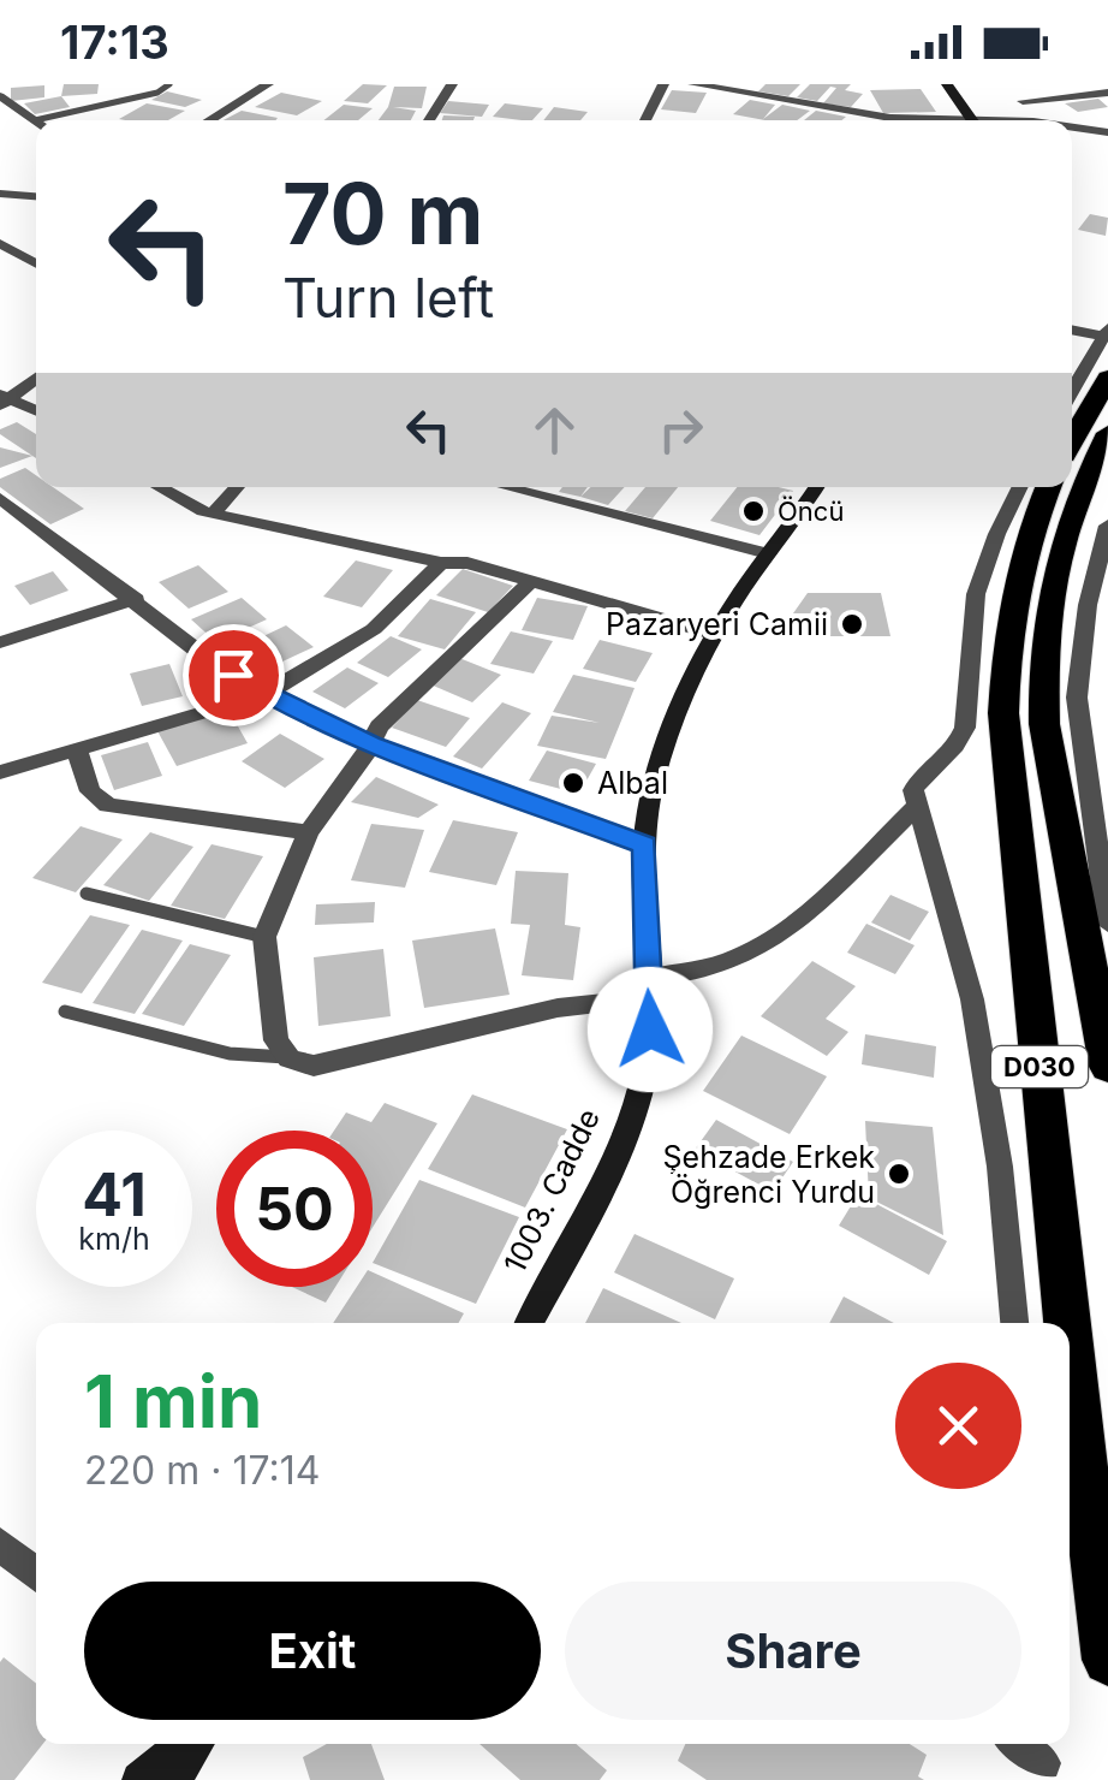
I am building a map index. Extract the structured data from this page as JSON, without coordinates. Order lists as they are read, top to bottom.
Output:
{
  "streets": {
    "highway": ["D030"],
    "main road": ["1003. Cadde"]
  },
  "places": [
    "Öncü",
    "Pazaryeri Camii",
    "Albal",
    "Şehzade Erkek Öğrenci Yurdu"
  ],
  "page": {
    "status": "17:13",
    "turn": ["70 m", "Turn left"],
    "speed": "41 km/h",
    "limit": "50",
    "heading": ["1 min", "220 m · 17:14"],
    "buttons": ["Exit", "Share"]
  }
}
